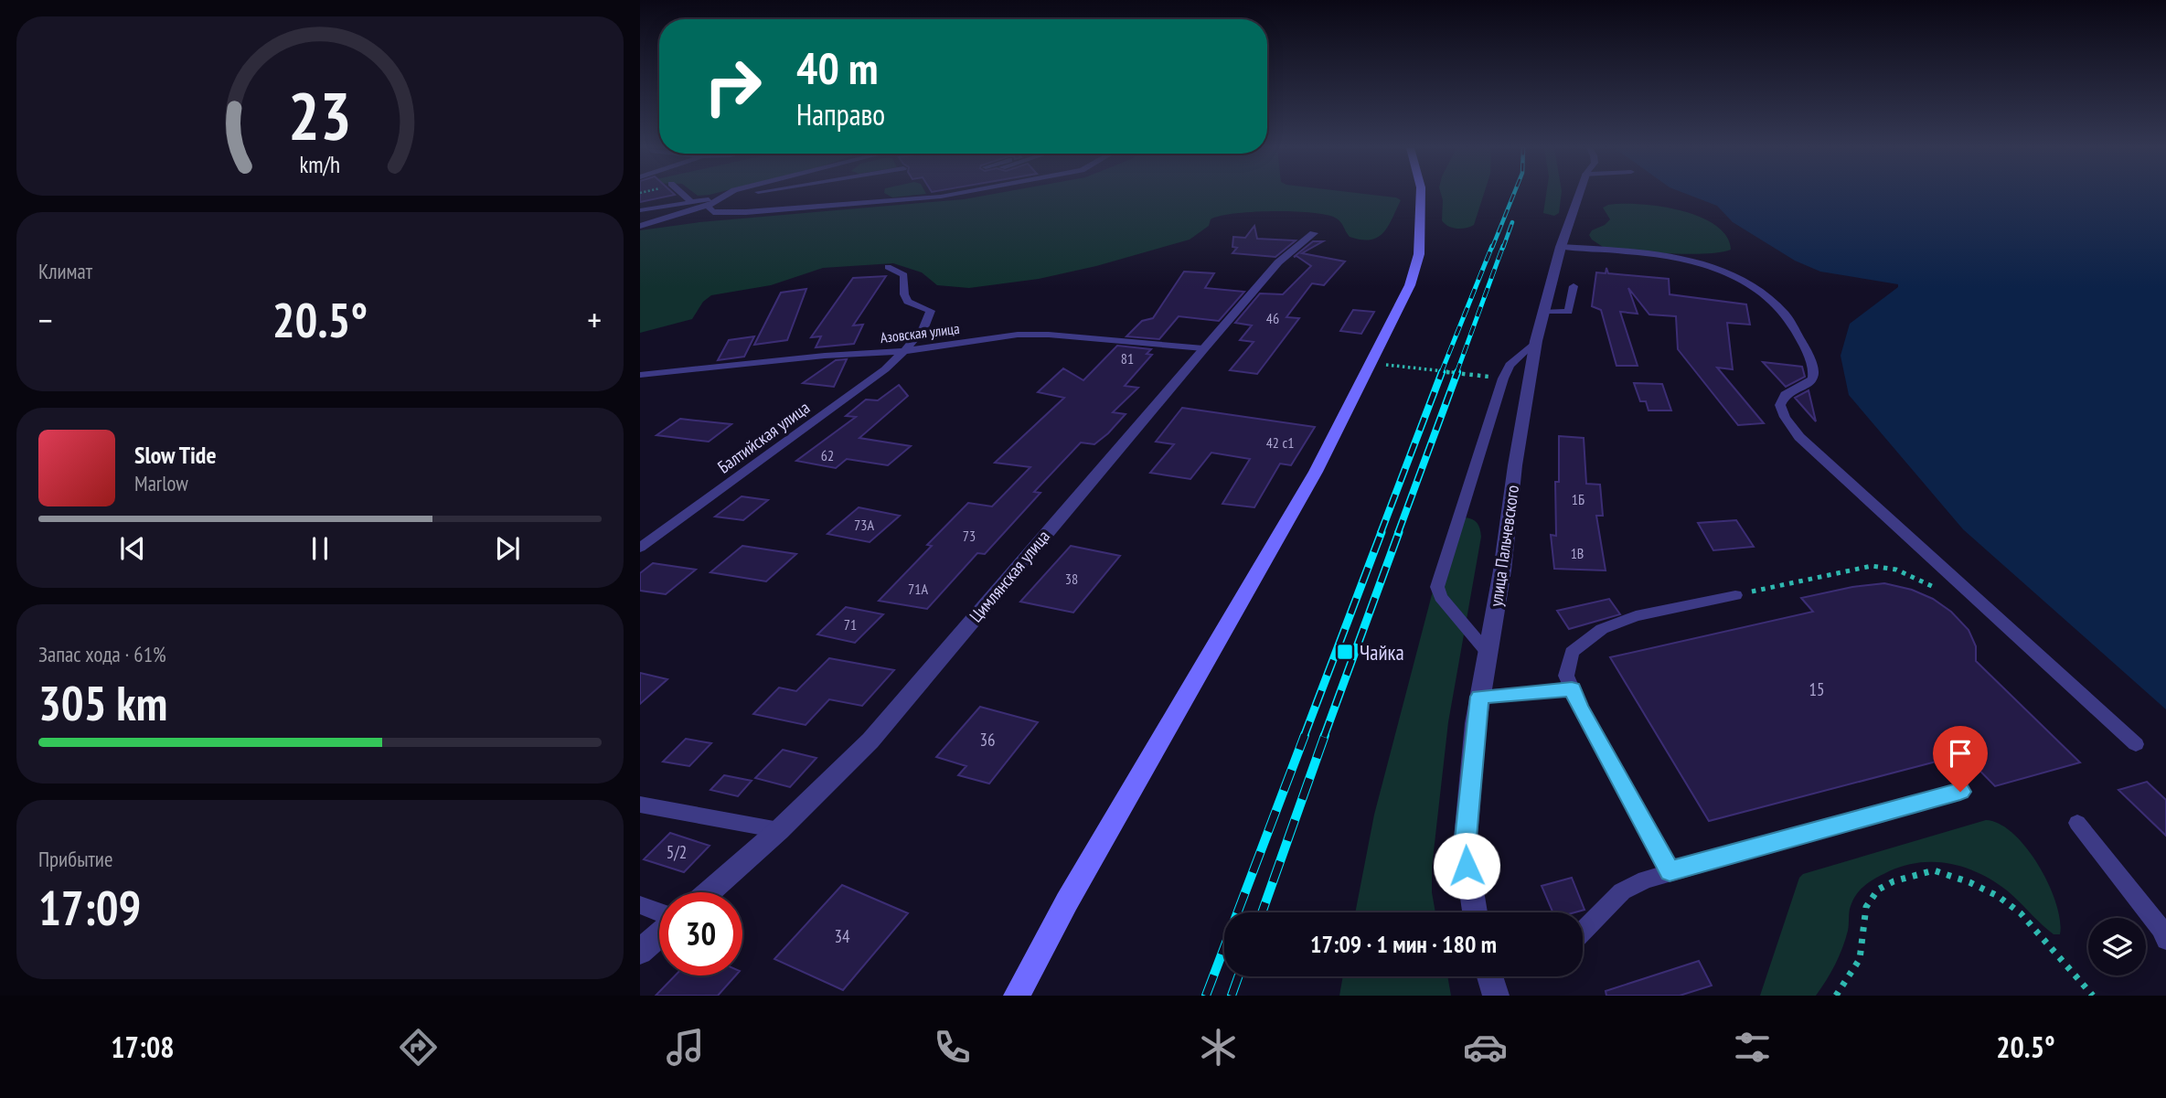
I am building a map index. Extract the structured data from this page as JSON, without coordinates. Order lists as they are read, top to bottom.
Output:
{
  "streets": {
    "street": ["улица Пальчевского", "Цимлянская улица"],
    "lane": ["Азовская улица", "Балтийская улица"]
  },
  "crossings": [
    ["Азовская улица", "Балтийская улица"],
    ["Азовская улица", "Цимлянская улица"]
  ],
  "places": {
    "transit": ["Чайка"]
  },
  "house_numbers": [
    "46",
    "81",
    "42 с1",
    "62",
    "1Б",
    "73А",
    "73",
    "1В",
    "38",
    "71А",
    "71",
    "15",
    "36",
    "5/2",
    "34"
  ],
  "page": {
    "turn": ["40 m", "Направо"],
    "tile": [
      "Климат",
      ["Запас хода · 61%", "305 km"],
      ["Прибытие", "17:09"]
    ],
    "heat": ["−", "20.5°", "+"],
    "song": ["Slow Tide", "Marlow"],
    "limit": "30",
    "trip": "17:09 · 1 мин · 180 m",
    "tabs": ["17:08", "20.5°"],
    "gauge": ["23", "km/h"]
  }
}
